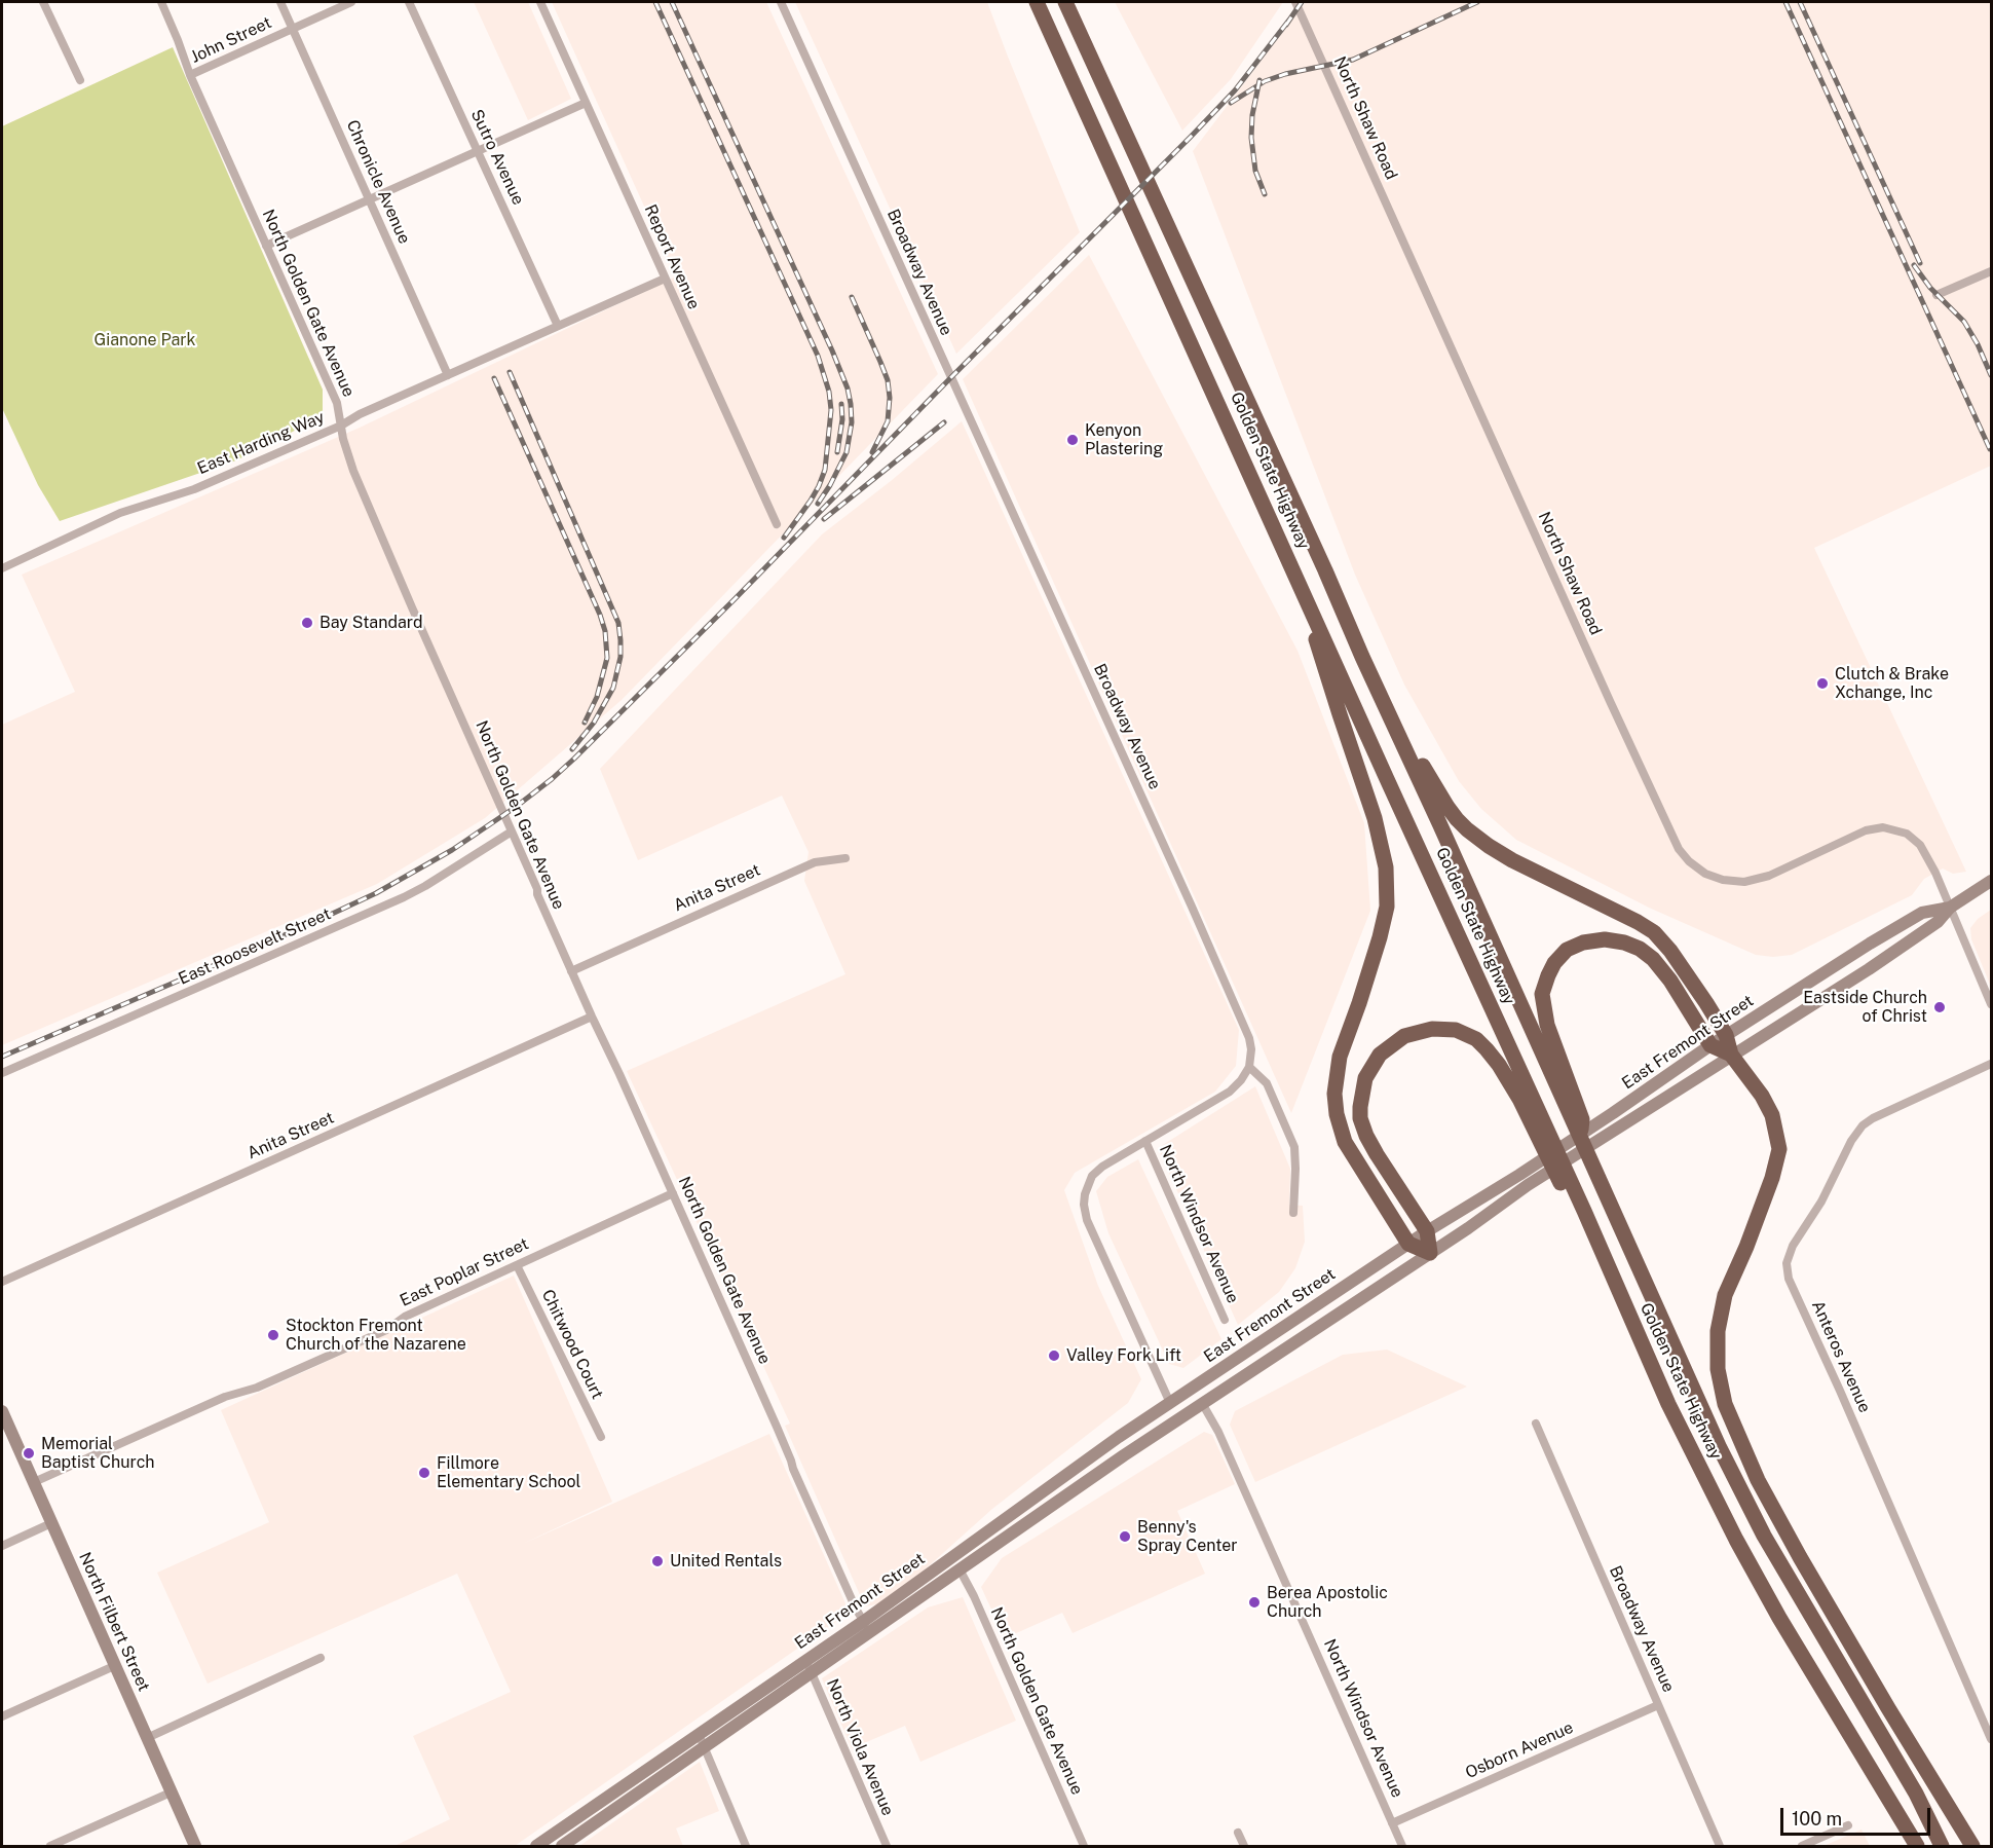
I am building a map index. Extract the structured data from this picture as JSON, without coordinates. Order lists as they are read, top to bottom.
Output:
{
  "streets": {
    "highway": ["Golden State Highway"],
    "main road": ["East Fremont Street", "North Filbert Street"],
    "street": [
      "John Street",
      "North Shaw Road",
      "Sutro Avenue",
      "Chronicle Avenue",
      "Report Avenue",
      "Broadway Avenue",
      "North Golden Gate Avenue",
      "East Harding Way",
      "Anita Street",
      "East Roosevelt Street",
      "North Windsor Avenue",
      "East Poplar Street",
      "Chitwood Court",
      "Anteros Avenue",
      "North Viola Avenue",
      "Osborn Avenue"
    ]
  },
  "crossings": [
    ["John Street", "Chronicle Avenue"],
    ["John Street", "North Golden Gate Avenue"],
    ["North Shaw Road", "East Fremont Street"],
    ["Sutro Avenue", "East Harding Way"],
    ["Chronicle Avenue", "East Harding Way"],
    ["Report Avenue", "East Harding Way"],
    ["Broadway Avenue", "Osborn Avenue"],
    ["North Golden Gate Avenue", "East Harding Way"],
    ["North Golden Gate Avenue", "Anita Street"],
    ["North Golden Gate Avenue", "East Roosevelt Street"],
    ["North Golden Gate Avenue", "East Fremont Street"],
    ["North Golden Gate Avenue", "East Poplar Street"],
    ["East Fremont Street", "North Windsor Avenue"],
    ["East Fremont Street", "North Viola Avenue"],
    ["North Windsor Avenue", "Osborn Avenue"],
    ["East Poplar Street", "Chitwood Court"],
    ["East Poplar Street", "North Filbert Street"]
  ],
  "parks": ["Gianone Park"],
  "places": [
    "Kenyon Plastering",
    "Bay Standard",
    "Clutch & Brake Xchange, Inc",
    "Eastside Church of Christ",
    "Stockton Fremont Church of the Nazarene",
    "Valley Fork Lift",
    "Memorial Baptist Church",
    "Fillmore Elementary School",
    "Benny's Spray Center",
    "United Rentals",
    "Berea Apostolic Church"
  ],
  "scale_bar": "100 m"
}
